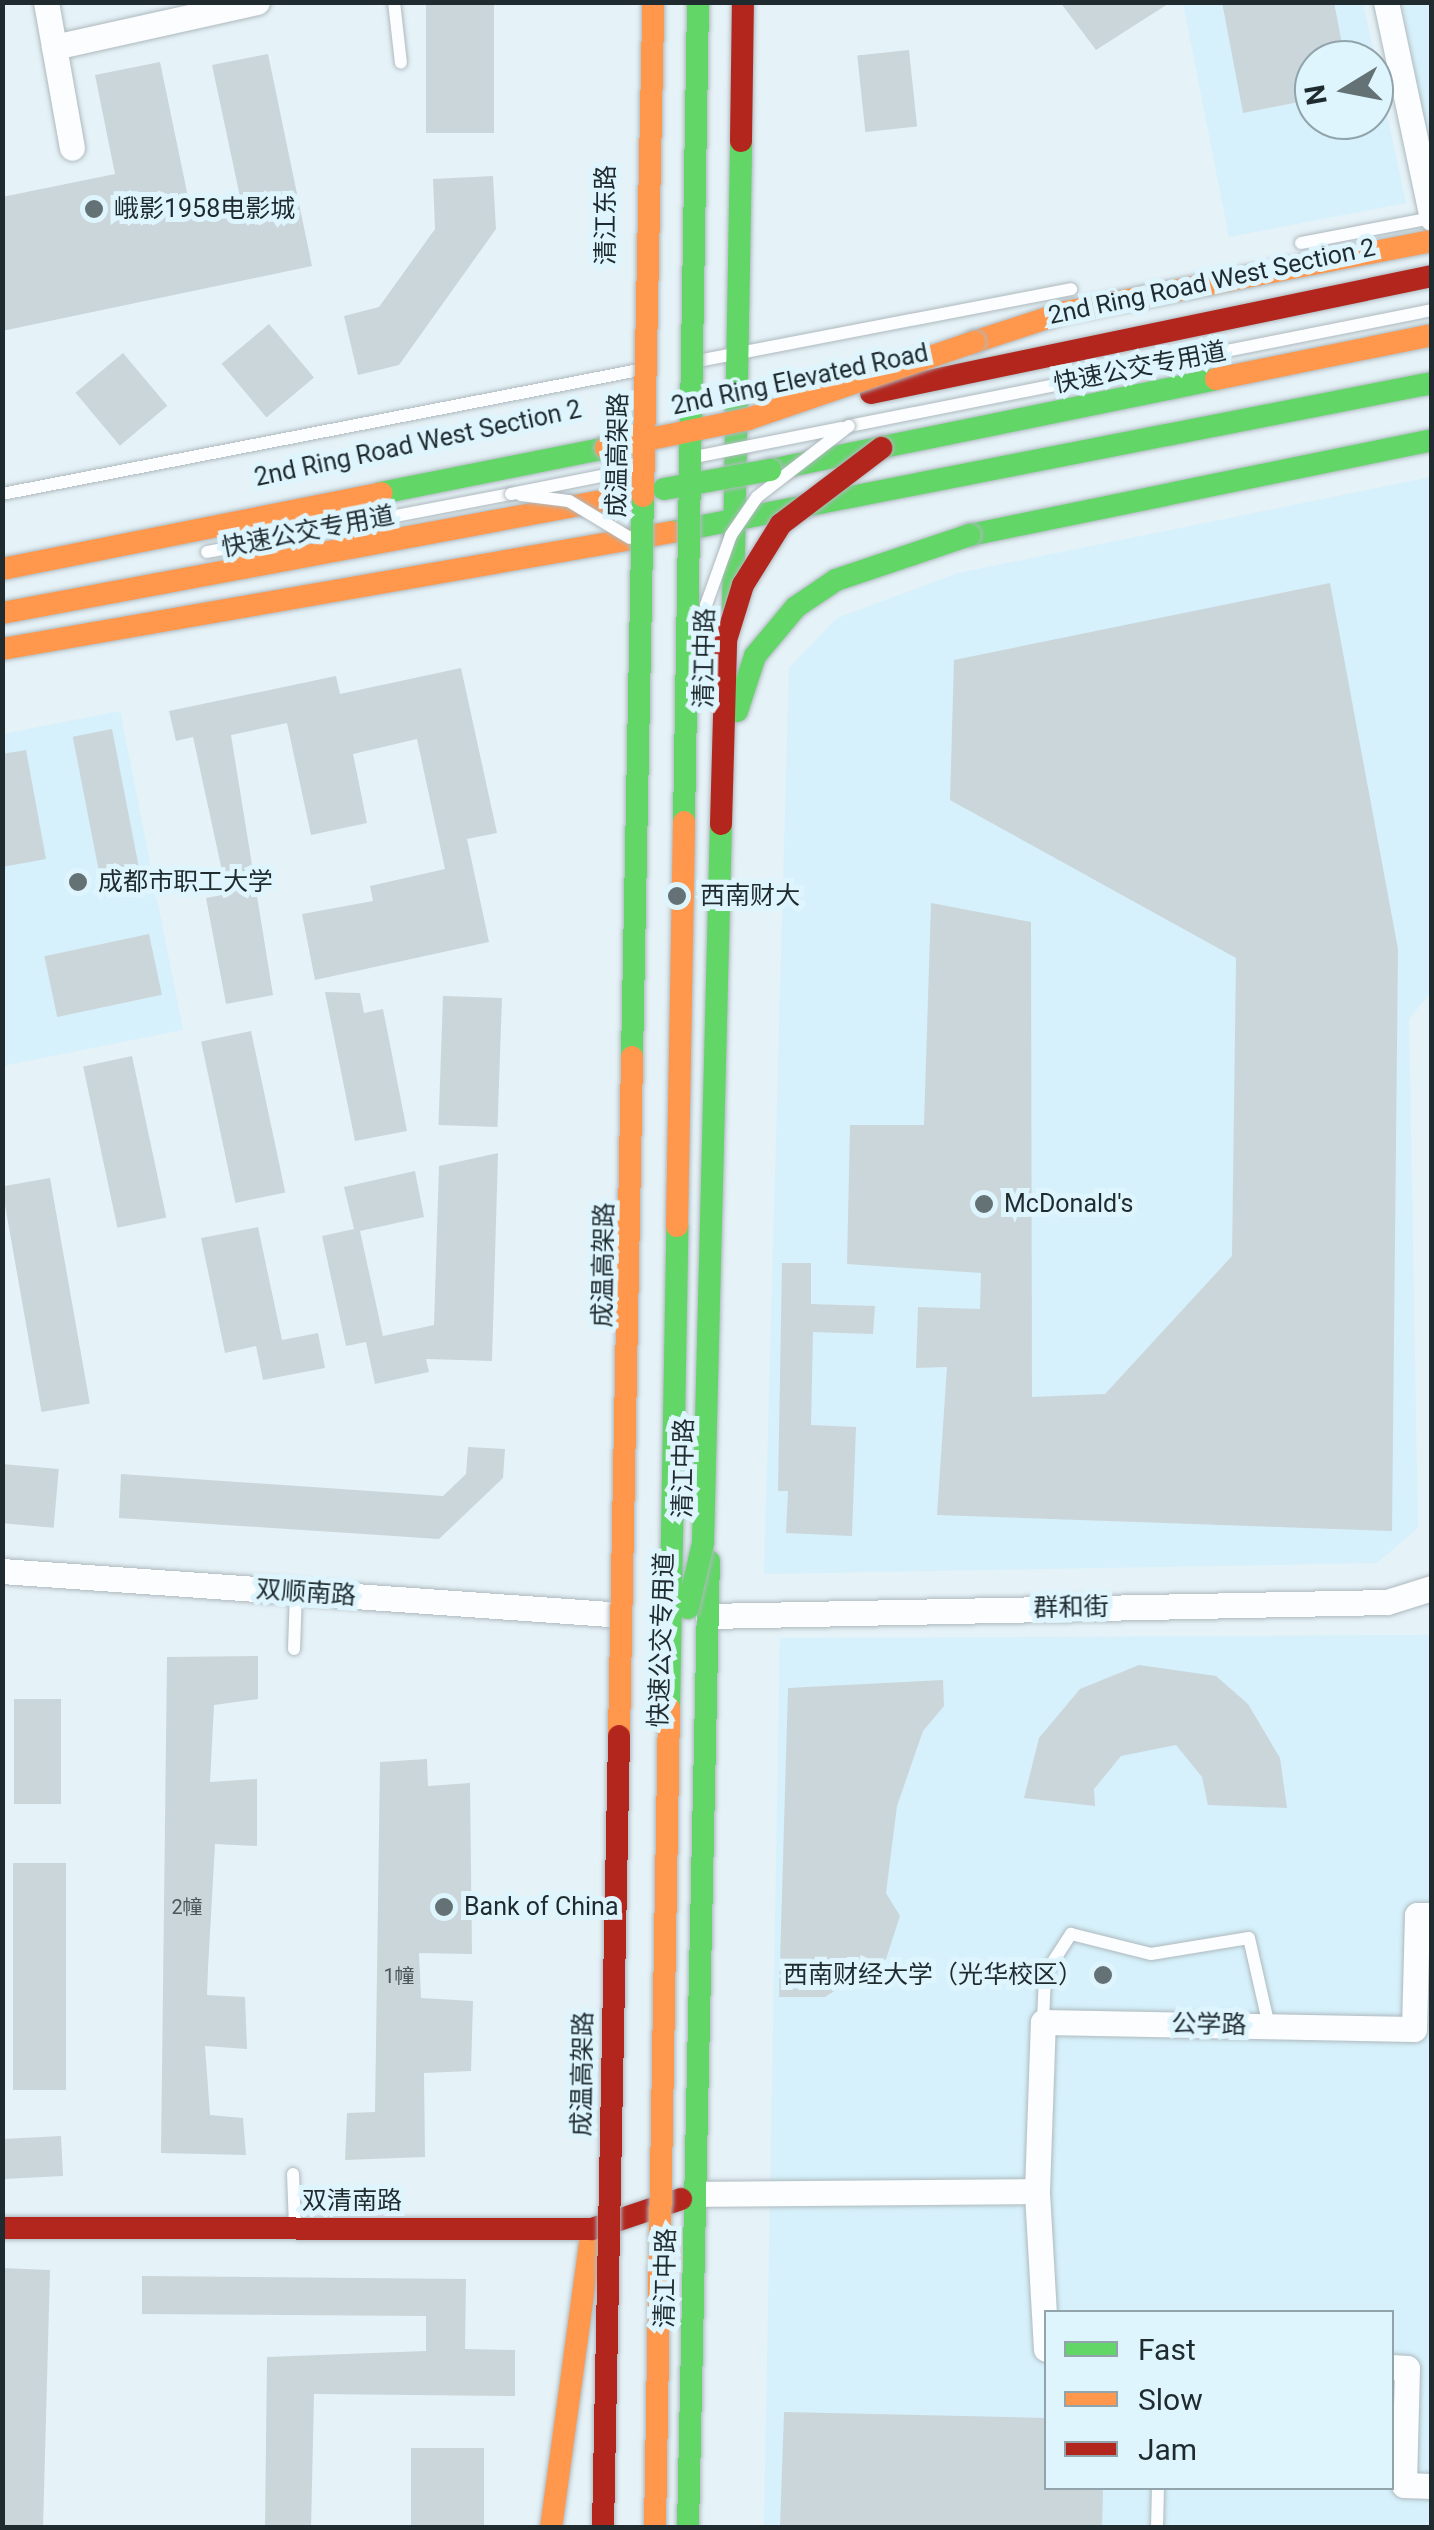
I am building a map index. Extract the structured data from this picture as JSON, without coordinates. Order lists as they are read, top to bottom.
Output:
{
  "streets": {
    "main road": [
      "清江东路",
      "2nd Ring Road West Section 2",
      "2nd Ring Elevated Road",
      "成温高架路",
      "清江中路",
      "双清南路"
    ],
    "street": ["双顺南路", "群和街", "公学路"],
    "lane": ["快速公交专用道"]
  },
  "crossings": [
    ["清江东路", "2nd Ring Road West Section 2"],
    ["2nd Ring Road West Section 2", "2nd Ring Elevated Road"],
    ["2nd Ring Road West Section 2", "清江中路"],
    ["2nd Ring Elevated Road", "清江中路"],
    ["清江中路", "群和街"],
    ["清江中路", "双清南路"]
  ],
  "places": [
    "峨影1958电影城",
    "成都市职工大学",
    "西南财大",
    "McDonald's",
    "Bank of China",
    "西南财经大学（光华校区）"
  ],
  "house_numbers": ["2幢", "1幢"],
  "legend": ["Fast", "Slow", "Jam"],
  "north": "left"
}
